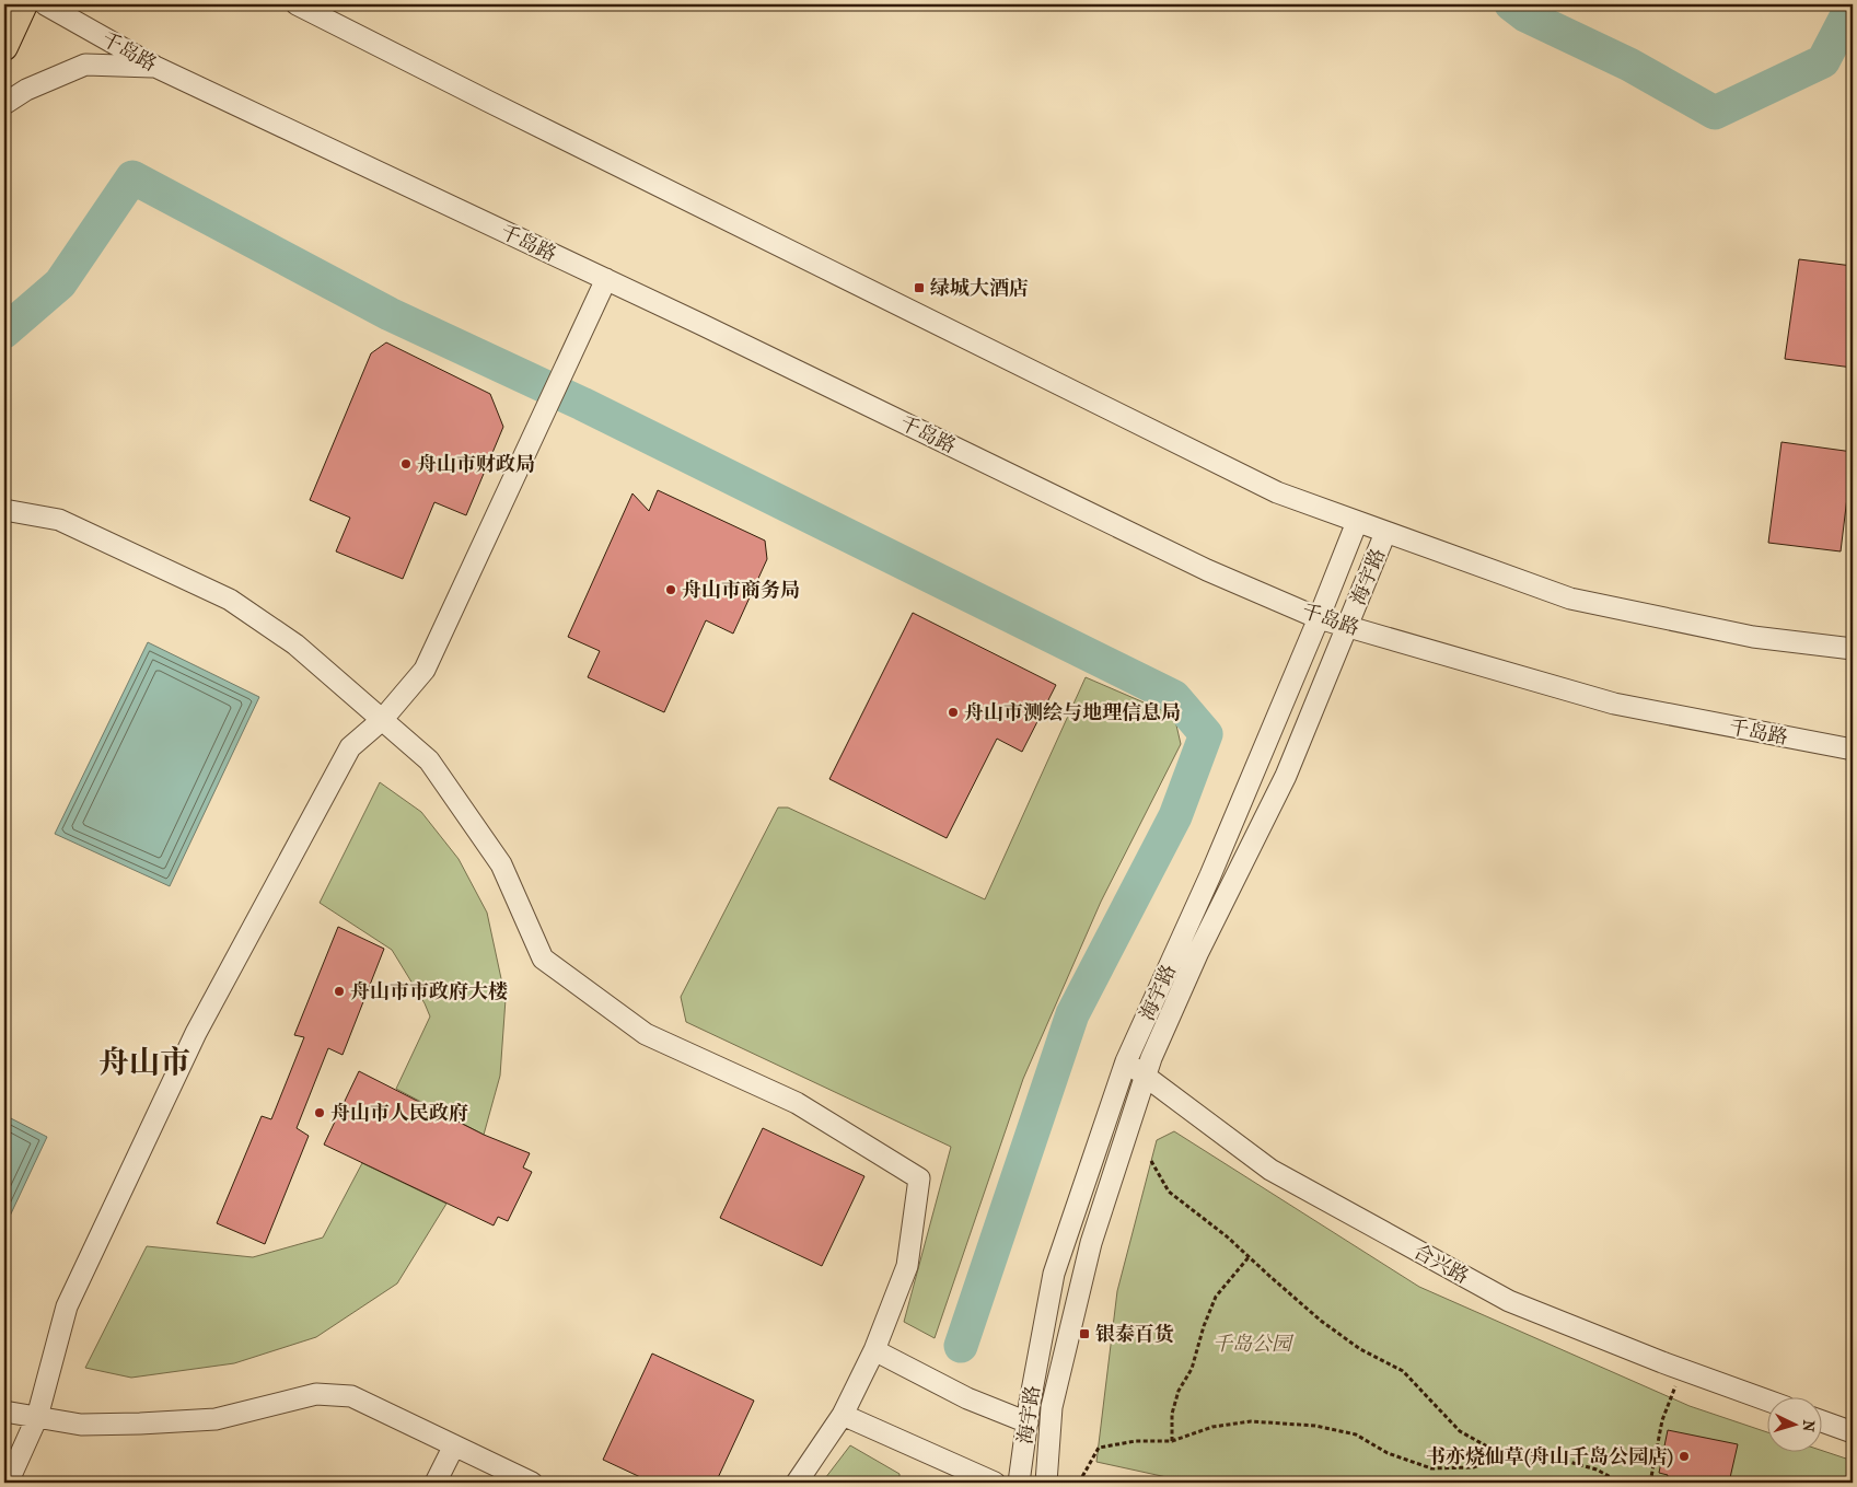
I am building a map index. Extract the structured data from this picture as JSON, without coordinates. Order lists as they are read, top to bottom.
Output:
{
  "streets": {
    "street": ["千岛路", "海宇路", "合兴路"]
  },
  "crossings": [
    ["千岛路", "海宇路"],
    ["海宇路", "合兴路"]
  ],
  "districts": ["舟山市"],
  "parks": ["千岛公园"],
  "places": {
    "transit": ["绿城大酒店", "银泰百货"],
    "other": [
      "舟山市财政局",
      "舟山市商务局",
      "舟山市测绘与地理信息局",
      "舟山市市政府大楼",
      "舟山市人民政府",
      "书亦烧仙草(舟山千岛公园店)"
    ]
  },
  "north": "right"
}
